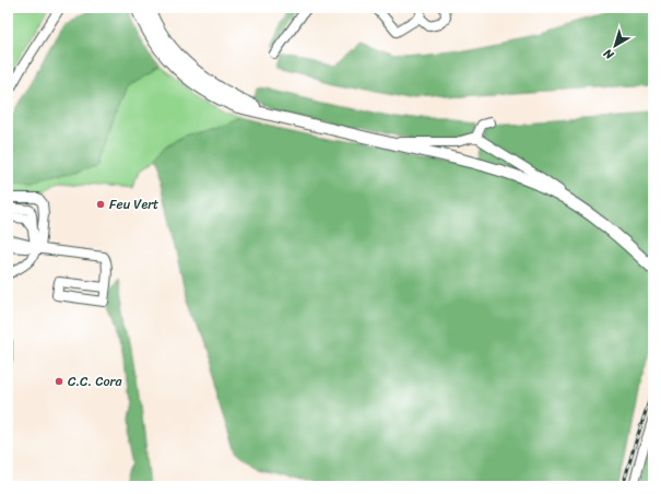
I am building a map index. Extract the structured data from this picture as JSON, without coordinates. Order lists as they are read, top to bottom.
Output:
{
  "places": ["Feu Vert", "C.C. Cora"],
  "north": "bottom left"
}
